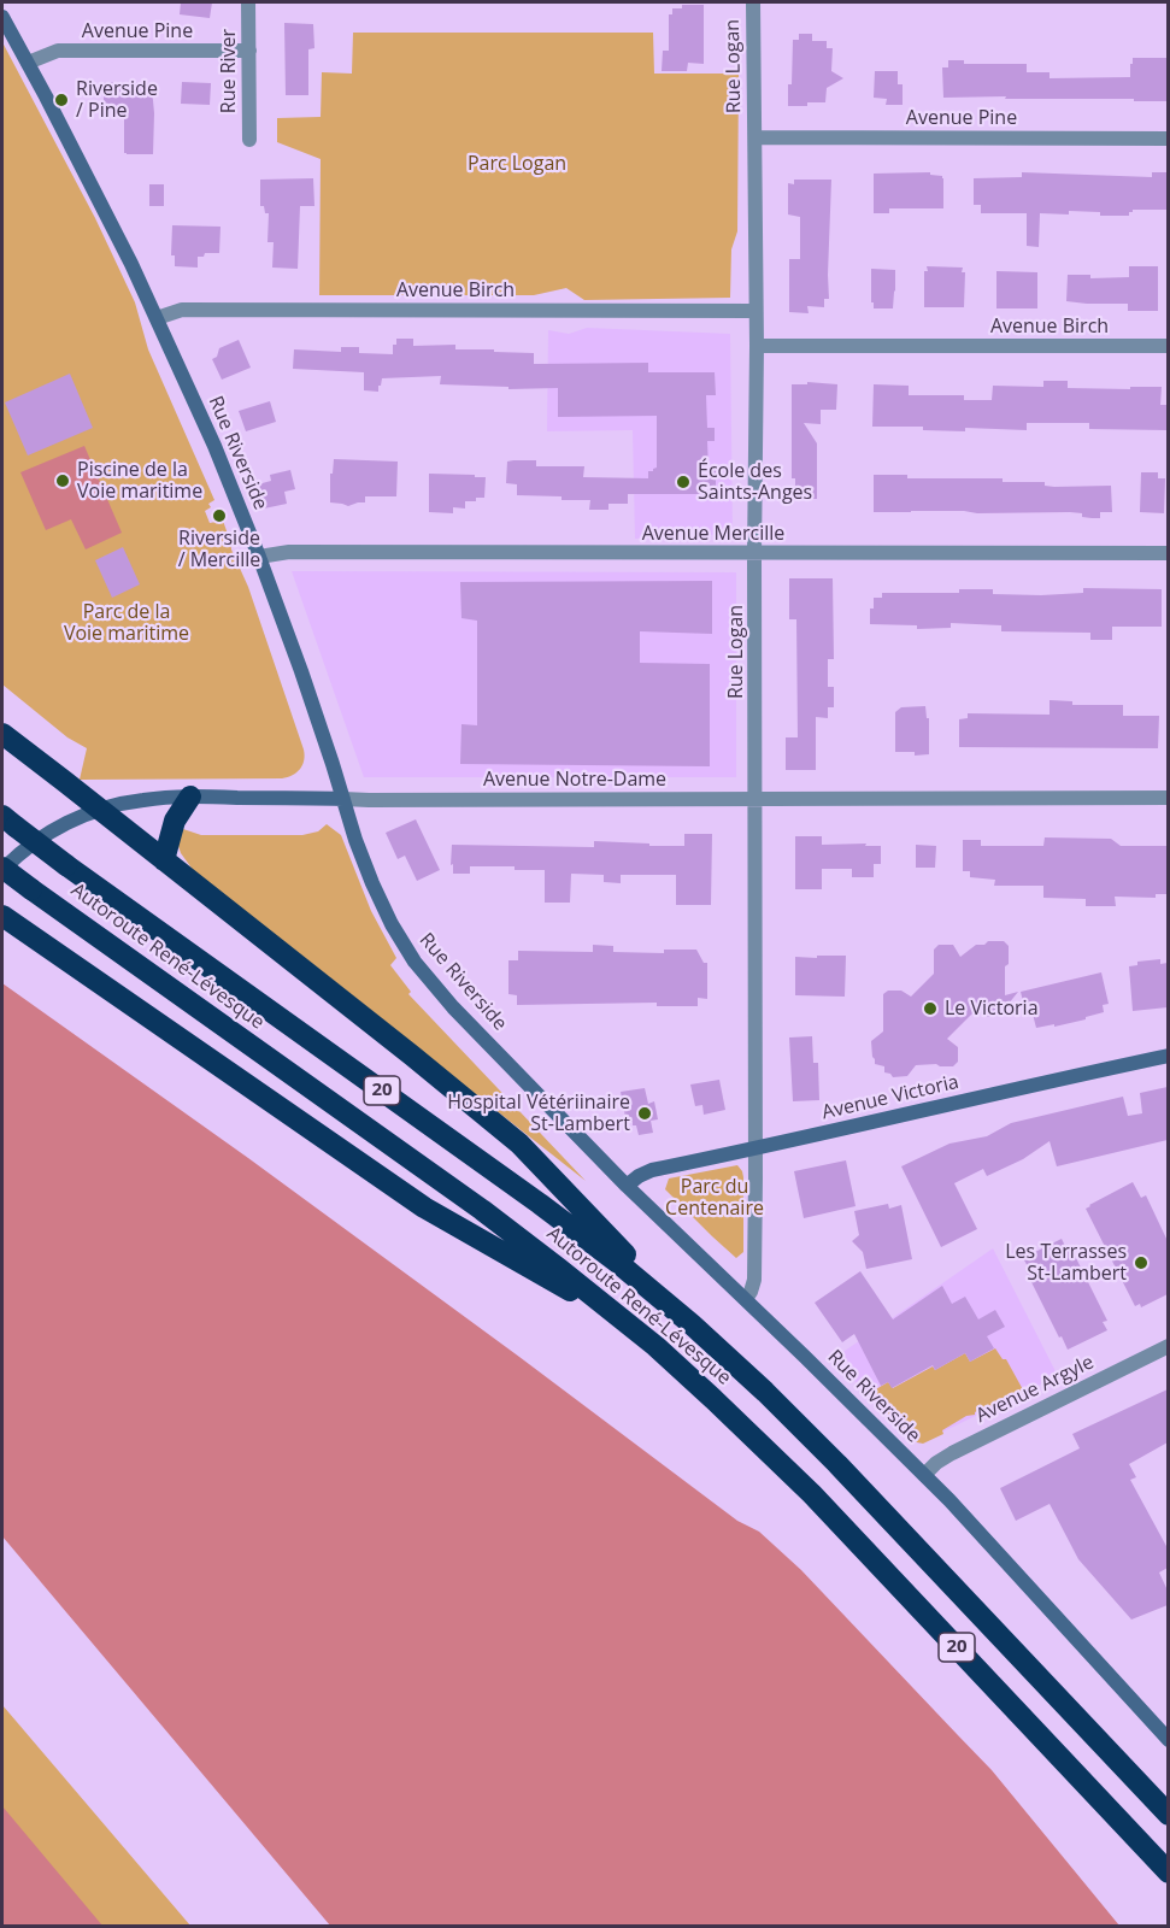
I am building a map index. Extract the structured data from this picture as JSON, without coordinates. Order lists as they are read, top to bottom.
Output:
{
  "streets": {
    "highway": ["Autoroute René-Lévesque", "20"],
    "street": [
      "Avenue Pine",
      "Rue Logan",
      "Rue River",
      "Avenue Birch",
      "Rue Riverside",
      "Avenue Mercille",
      "Avenue Notre-Dame",
      "Avenue Victoria",
      "Avenue Argyle"
    ]
  },
  "crossings": [
    ["Avenue Pine", "Rue Logan"],
    ["Avenue Pine", "Rue River"],
    ["Avenue Pine", "Rue Riverside"],
    ["Rue Logan", "Avenue Birch"],
    ["Rue Logan", "Rue Riverside"],
    ["Rue Logan", "Avenue Mercille"],
    ["Rue Logan", "Avenue Notre-Dame"],
    ["Rue Logan", "Avenue Victoria"],
    ["Avenue Birch", "Rue Riverside"],
    ["Rue Riverside", "Avenue Mercille"],
    ["Rue Riverside", "Avenue Notre-Dame"],
    ["Rue Riverside", "Avenue Victoria"],
    ["Rue Riverside", "Avenue Argyle"],
    ["Avenue Notre-Dame", "Autoroute René-Lévesque"]
  ],
  "parks": ["Parc Logan", "Parc de la Voie maritime", "Parc du Centenaire"],
  "places": [
    "Riverside / Pine",
    "Piscine de la Voie maritime",
    "École des Saints-Anges",
    "Riverside / Mercille",
    "Le Victoria",
    "Hospital Vétériinaire St-Lambert",
    "Les Terrasses St-Lambert"
  ]
}
